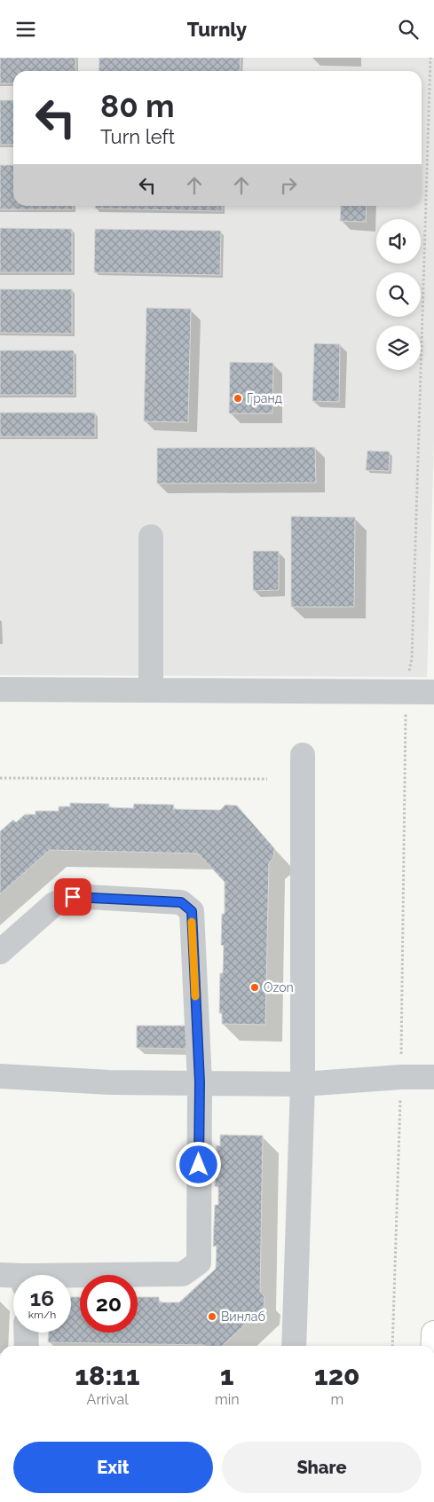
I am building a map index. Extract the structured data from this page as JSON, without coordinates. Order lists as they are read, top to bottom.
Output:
{
  "places": ["Гранд", "Ozon", "Винлаб"],
  "page": {
    "header": "Turnly",
    "turn": ["80 m", "Turn left"],
    "speed": "16 km/h",
    "limit": "20",
    "eta": [
      "18:11",
      "Arrival",
      "1",
      "min",
      "120",
      "m"
    ],
    "buttons": ["Exit", "Share"]
  }
}
